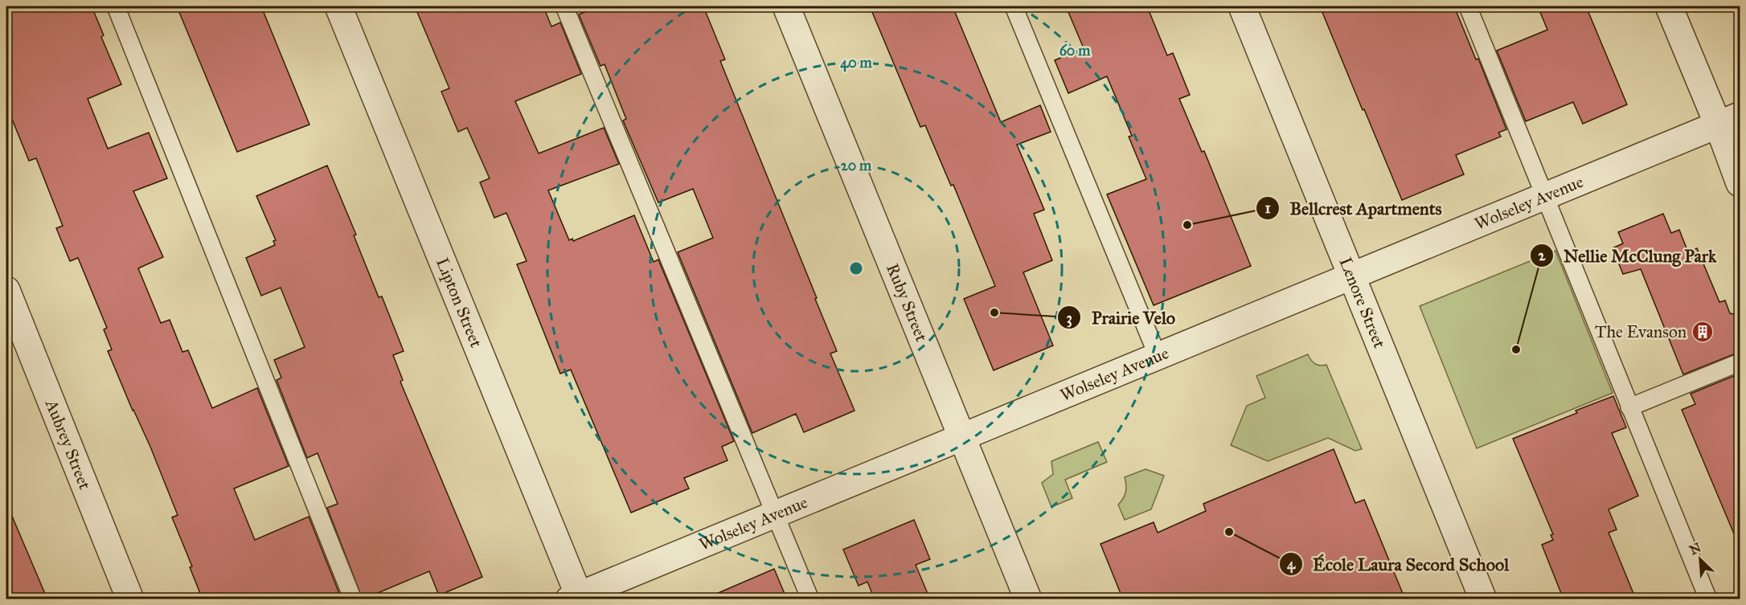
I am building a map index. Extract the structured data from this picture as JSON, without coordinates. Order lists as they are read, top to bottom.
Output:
{
  "streets": {
    "street": [
      "Wolseley Avenue",
      "Lenore Street",
      "Lipton Street",
      "Ruby Street",
      "Aubrey Street"
    ]
  },
  "crossings": [
    ["Wolseley Avenue", "Lenore Street"],
    ["Wolseley Avenue", "Lipton Street"],
    ["Wolseley Avenue", "Ruby Street"]
  ],
  "places": {
    "other": [
      "Bellcrest Apartments",
      "Prairie Velo",
      "Nellie McClung Park",
      "École Laura Secord School"
    ],
    "building": ["The Evanson"]
  },
  "north": "top left",
  "rings": ["60 m", "40 m", "20 m"]
}
